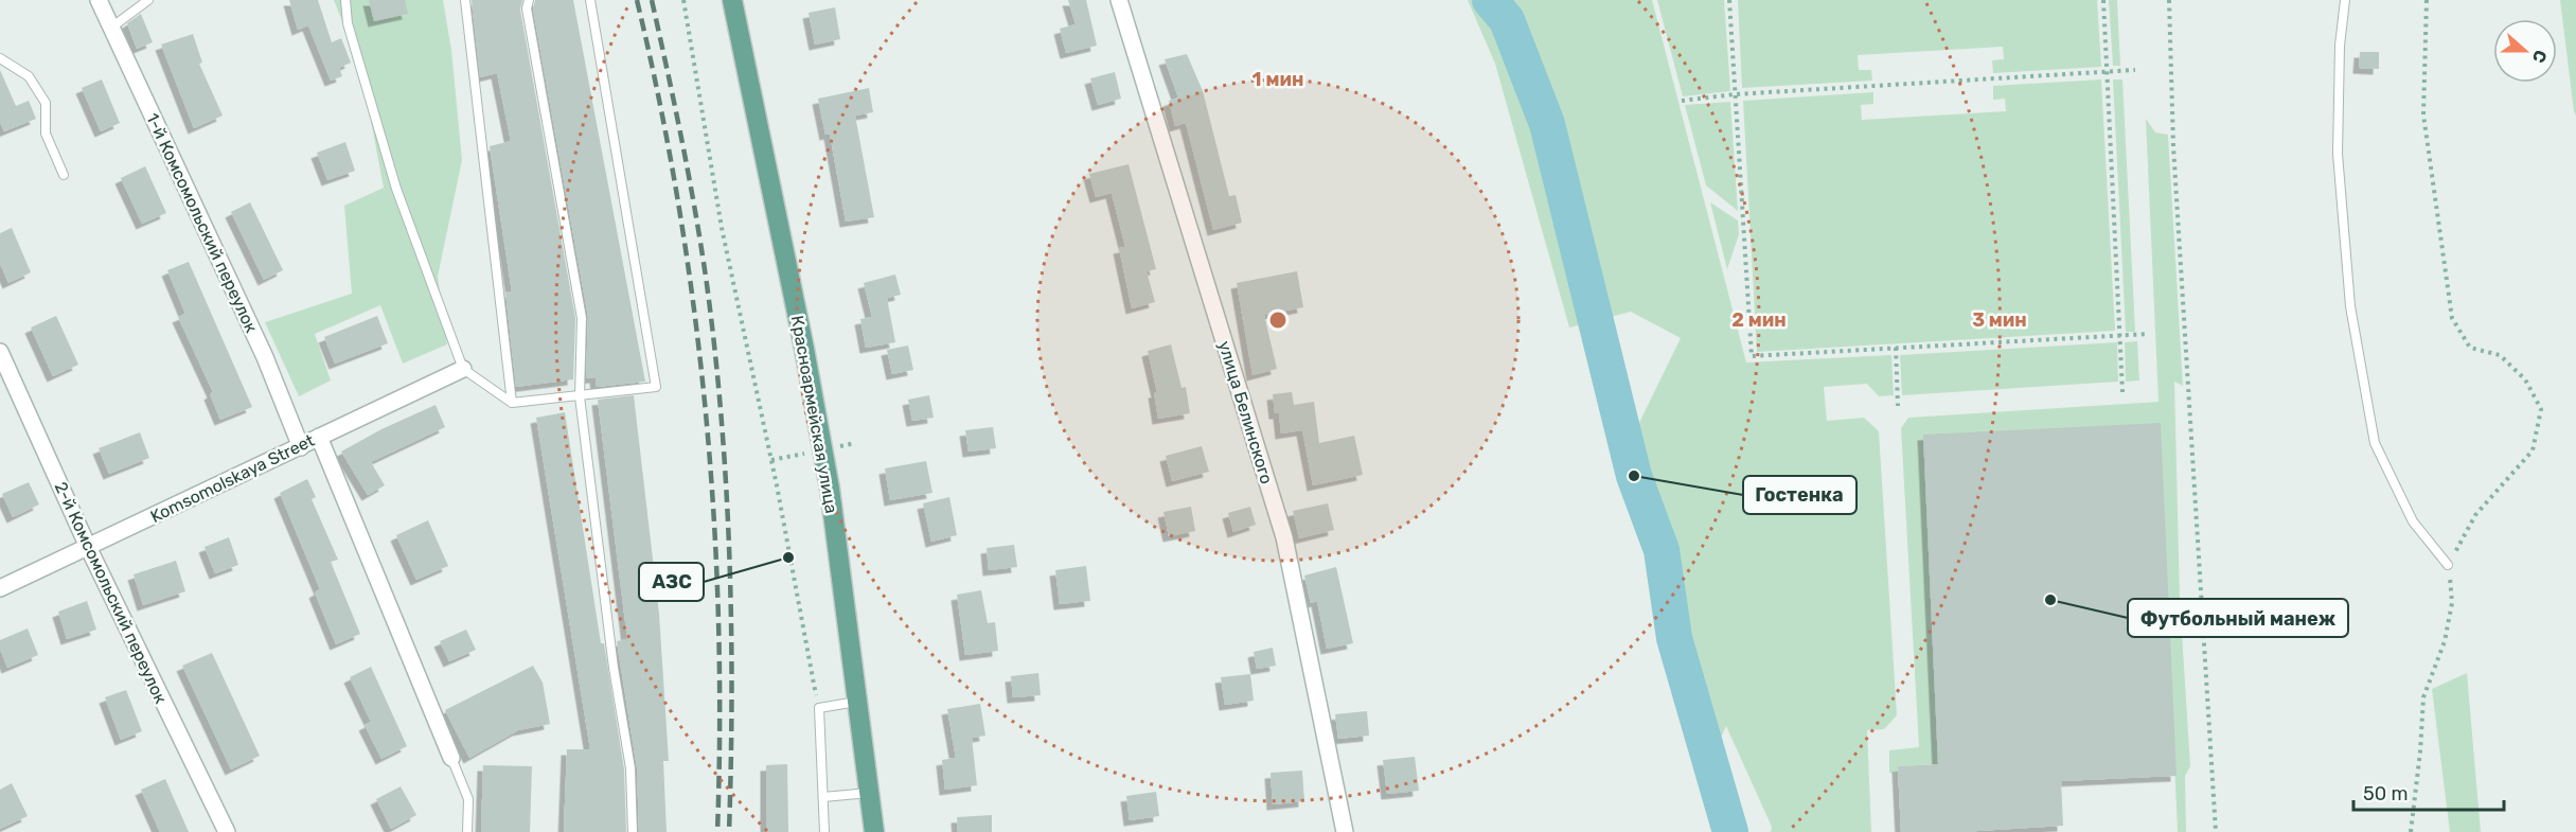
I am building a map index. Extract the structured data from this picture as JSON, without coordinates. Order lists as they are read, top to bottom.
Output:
{
  "streets": {
    "main road": ["Красноармейская улица"],
    "street": [
      "1-й Комсомольский переулок",
      "улица Белинского",
      "Komsomolskaya Street",
      "2-й Комсомольский переулок"
    ]
  },
  "crossings": [
    ["1-й Комсомольский переулок", "Komsomolskaya Street"],
    ["Komsomolskaya Street", "2-й Комсомольский переулок"]
  ],
  "places": ["Гостенка", "АЗС", "Футбольный манеж"],
  "scale_bar": "50 m",
  "north": "right",
  "rings": ["1 мин", "2 мин", "3 мин"]
}
